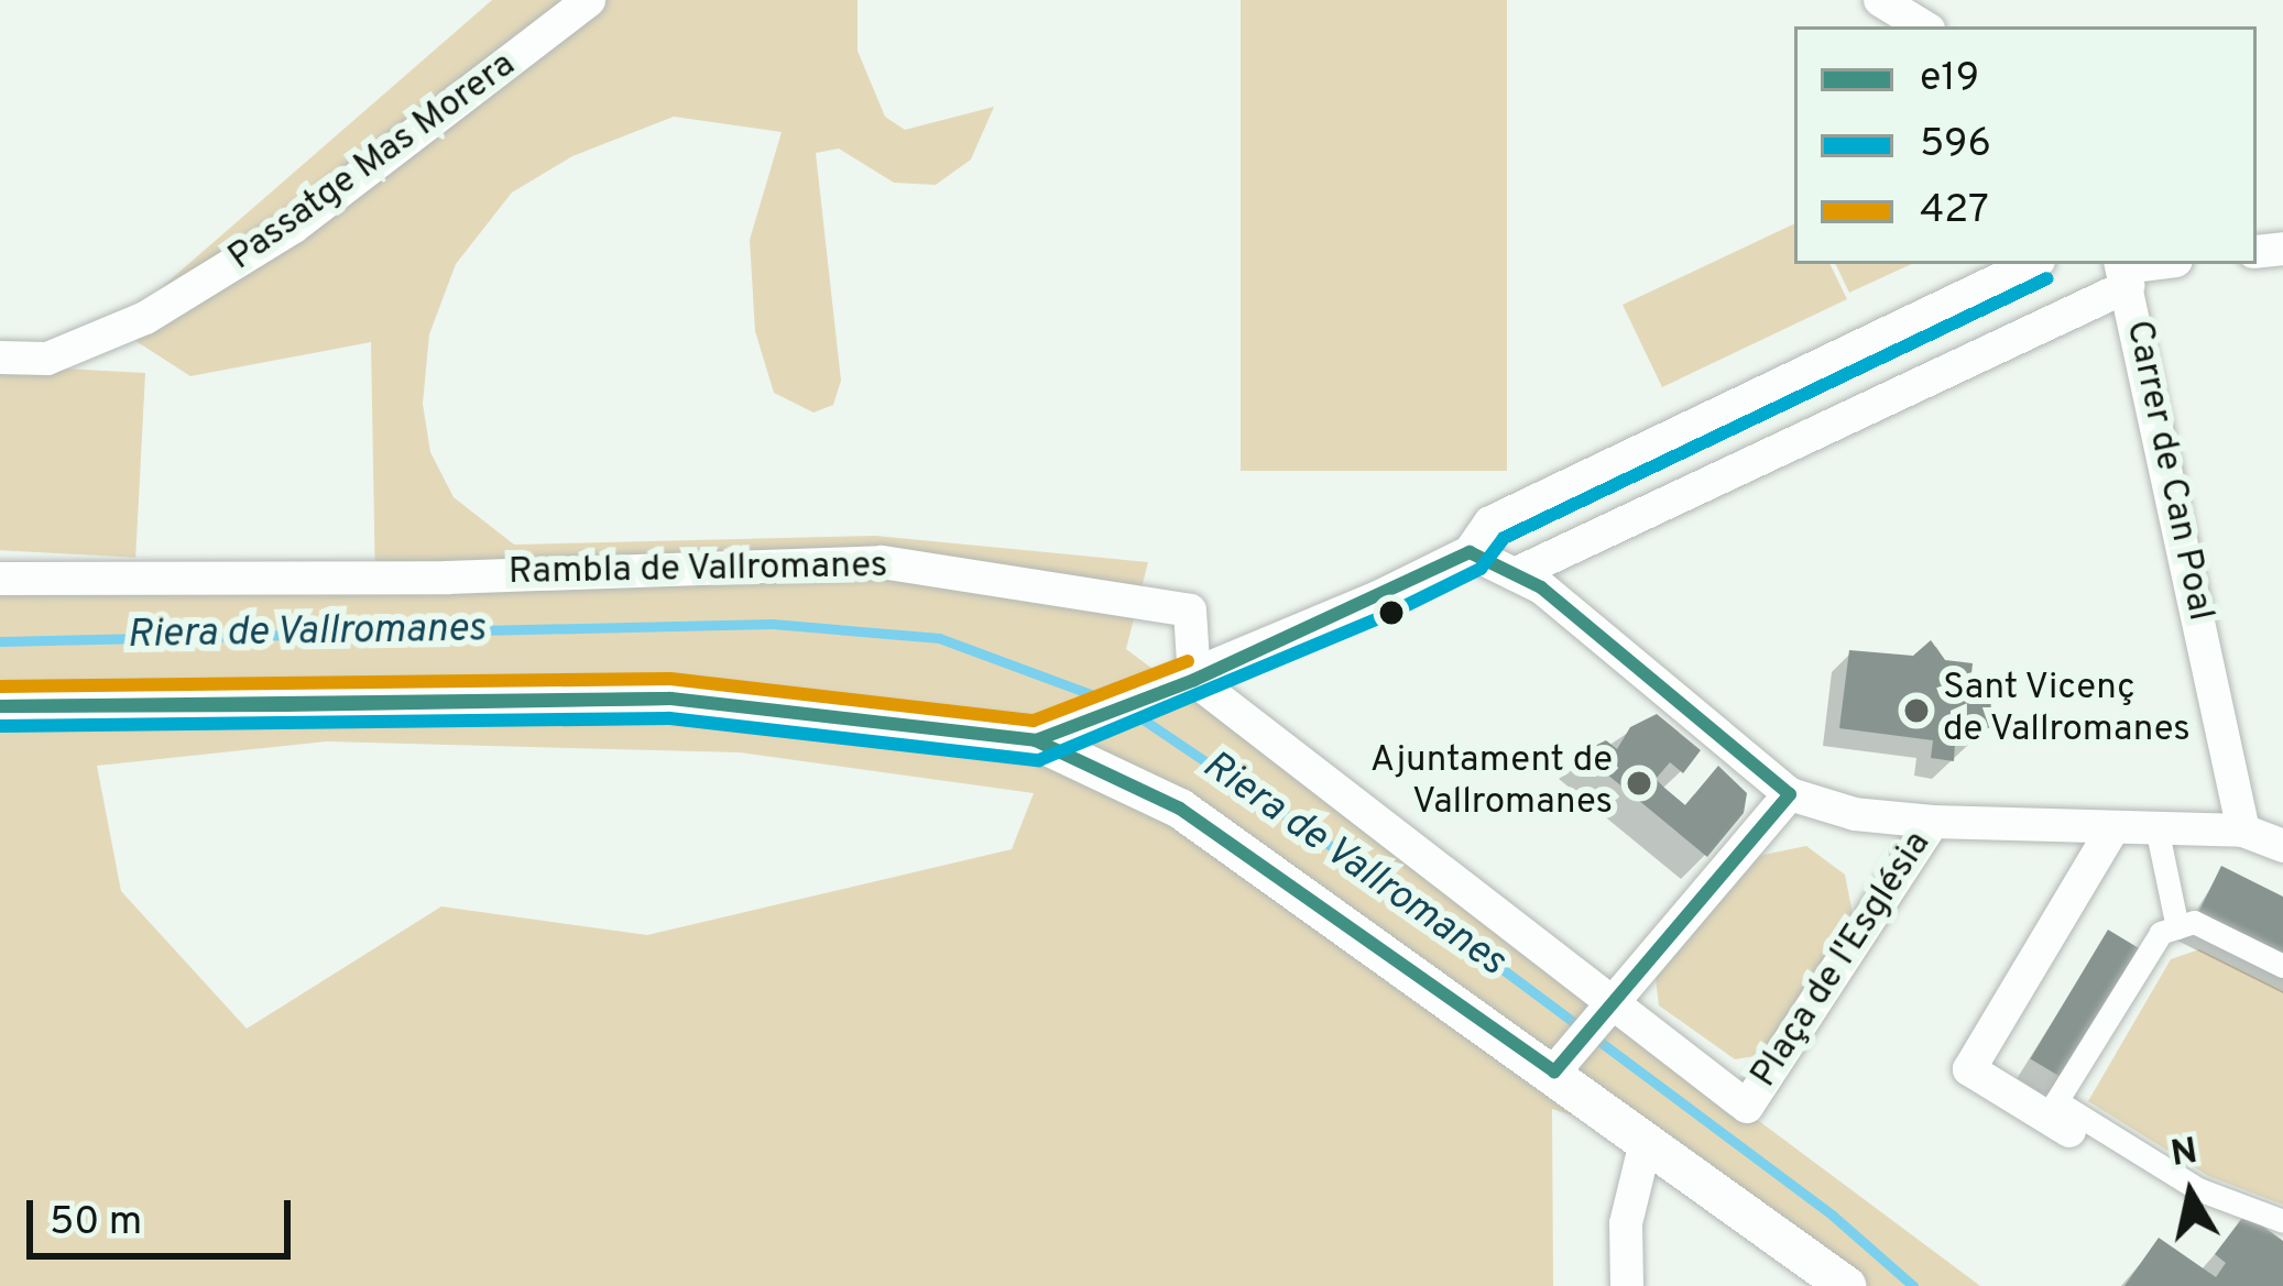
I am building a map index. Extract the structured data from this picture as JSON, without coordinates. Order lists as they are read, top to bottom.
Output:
{
  "streets": {
    "street": [
      "Passatge Mas Morera",
      "Carrer de Can Poal",
      "Rambla de Vallromanes",
      "Plaça de l'Església"
    ]
  },
  "water": ["Riera de Vallromanes"],
  "places": ["Sant Vicenç de Vallromanes", "Ajuntament de Vallromanes"],
  "lines": ["transit line 596", "transit line e19", "transit line 427"],
  "legend": ["e19", "596", "427"],
  "scale_bar": "50 m",
  "north": "top"
}
